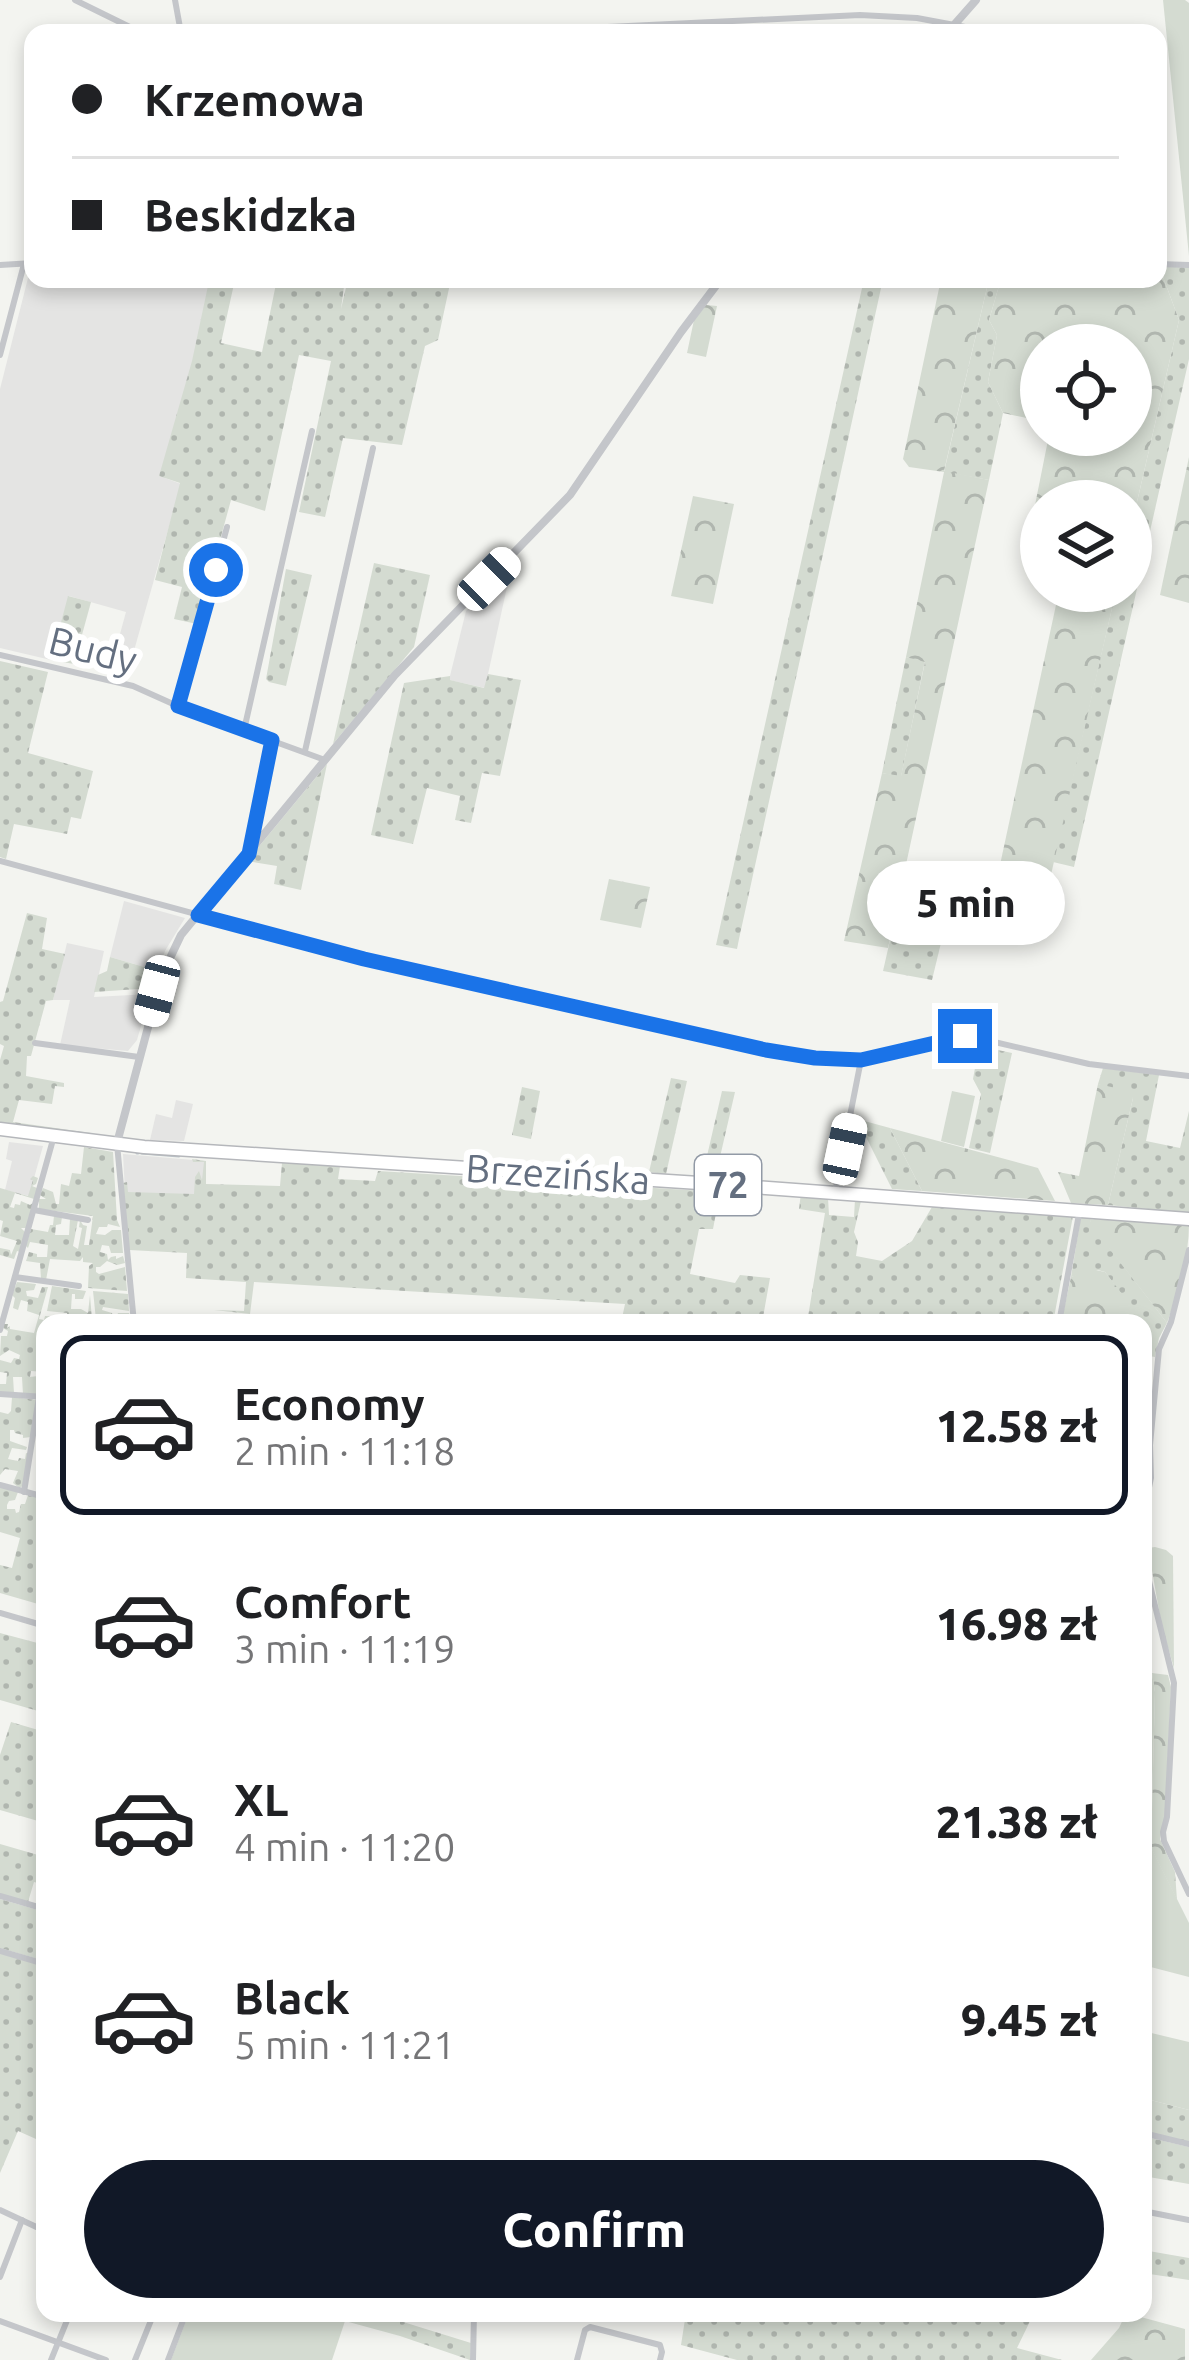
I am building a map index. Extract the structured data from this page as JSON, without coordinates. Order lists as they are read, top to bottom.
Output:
{
  "streets": {
    "main road": ["Brzezińska", "72"],
    "street": ["Budy"]
  },
  "page": {
    "banner": ["Krzemowa", "Beskidzka"],
    "bubble": "5 min",
    "list": [
      {
        "name": "Economy",
        "note": "2 min · 11:18",
        "value": "12.58 zł"
      },
      {
        "name": "Comfort",
        "note": "3 min · 11:19",
        "value": "16.98 zł"
      },
      {
        "name": "XL",
        "note": "4 min · 11:20",
        "value": "21.38 zł"
      },
      {
        "name": "Black",
        "note": "5 min · 11:21",
        "value": "9.45 zł"
      }
    ],
    "buttons": "Confirm"
  }
}
